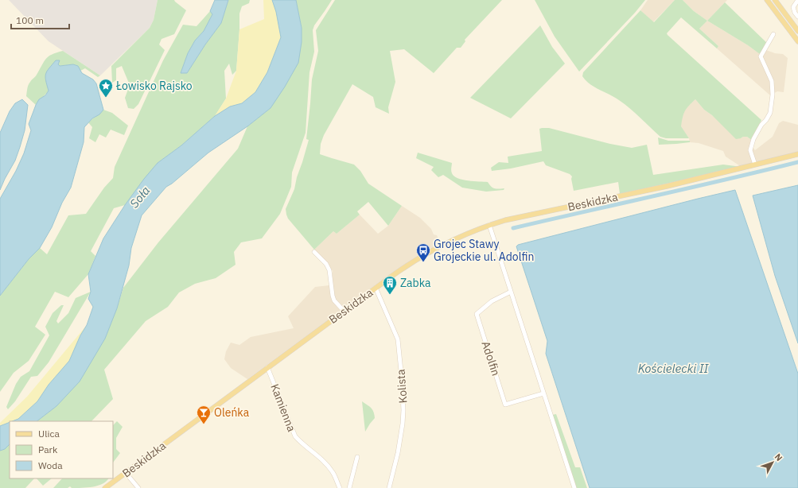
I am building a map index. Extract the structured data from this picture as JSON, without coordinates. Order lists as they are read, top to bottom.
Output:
{
  "streets": {
    "main road": ["Beskidzka"],
    "street": ["Adolfin", "Kolista", "Kamienna"]
  },
  "crossings": [
    ["Beskidzka", "Kolista"],
    ["Beskidzka", "Kamienna"]
  ],
  "water": ["Soła", "Kościelecki II"],
  "places": {
    "place": ["Łowisko Rajsko"],
    "bus stop": ["Grojec Stawy Grojeckie ul. Adolfin"],
    "building": ["Zabka"],
    "bar": ["Oleńka"]
  },
  "legend": ["Ulica", "Park", "Woda"],
  "scale_bar": "100 m",
  "north": "top right"
}
